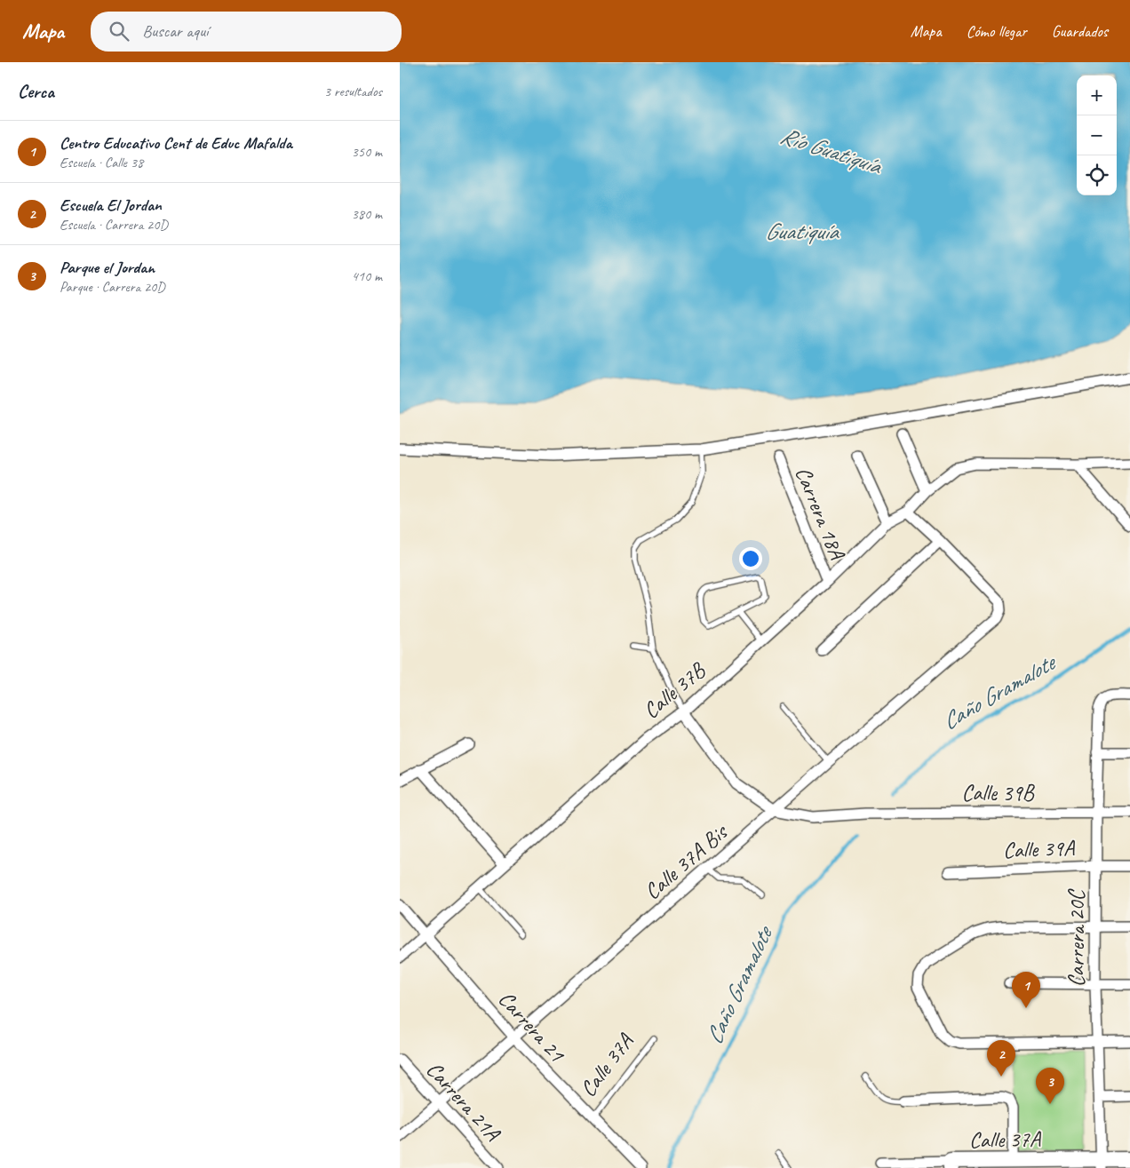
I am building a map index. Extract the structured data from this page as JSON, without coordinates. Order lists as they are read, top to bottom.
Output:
{
  "streets": {
    "street": [
      "Carrera 18A",
      "Calle 37B",
      "Calle 39B",
      "Calle 39A",
      "Calle 37A Bis",
      "Carrera 20C",
      "Carrera 21",
      "Calle 37A",
      "Carrera 21A"
    ]
  },
  "crossings": [
    ["Carrera 18A", "Calle 37B"],
    ["Calle 37B", "Carrera 21"],
    ["Calle 39B", "Calle 37A Bis"],
    ["Calle 39B", "Carrera 20C"],
    ["Calle 39A", "Carrera 20C"],
    ["Calle 37A Bis", "Carrera 21"],
    ["Calle 37A Bis", "Carrera 21A"],
    ["Carrera 20C", "Calle 37A"],
    ["Carrera 21", "Calle 37A"]
  ],
  "water": ["Río Guatiquía", "Guatiquía", "Caño Gramalote"],
  "page": {
    "header": "Mapa",
    "search": "Buscar aquí",
    "nav": ["Mapa", "Cómo llegar", "Guardados"],
    "heading": ["Cerca", "3 resultados"],
    "map_buttons": ["+", "−"],
    "list": [
      {
        "mark": "1",
        "name": "Centro Educativo Cent de Educ Mafalda",
        "note": "Escuela · Calle 38",
        "value": "350 m"
      },
      {
        "mark": "2",
        "name": "Escuela El Jordan",
        "note": "Escuela · Carrera 20D",
        "value": "380 m"
      },
      {
        "mark": "3",
        "name": "Parque el Jordan",
        "note": "Parque · Carrera 20D",
        "value": "410 m"
      }
    ],
    "pins": ["1", "2", "3"]
  }
}
